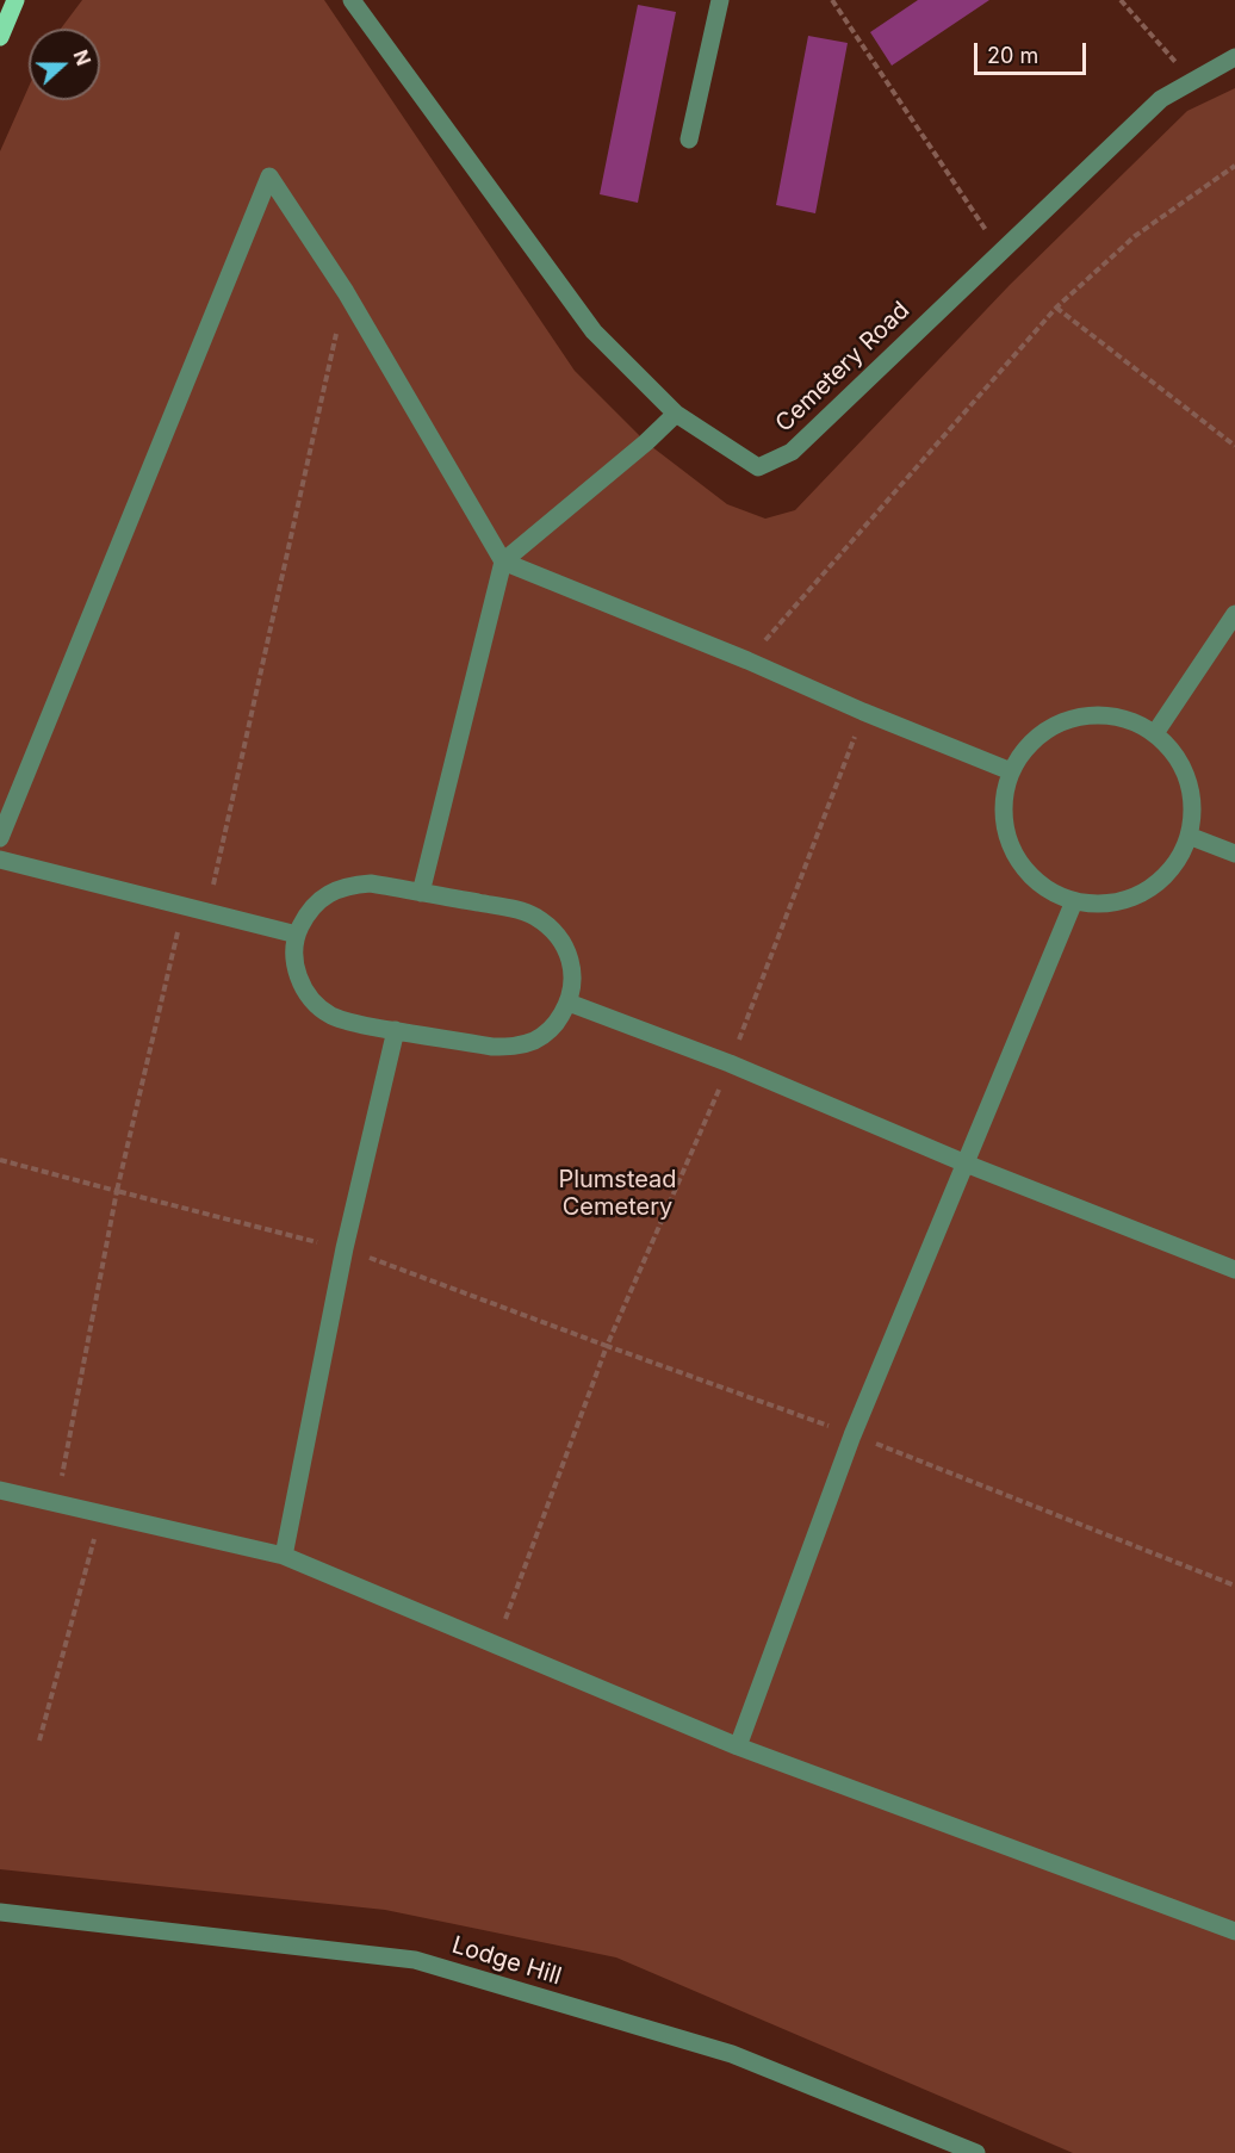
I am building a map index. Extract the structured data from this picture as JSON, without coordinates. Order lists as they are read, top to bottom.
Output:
{
  "streets": {
    "street": ["Cemetery Road", "Lodge Hill"]
  },
  "parks": ["Plumstead Cemetery"],
  "scale_bar": "20 m",
  "north": "right"
}
